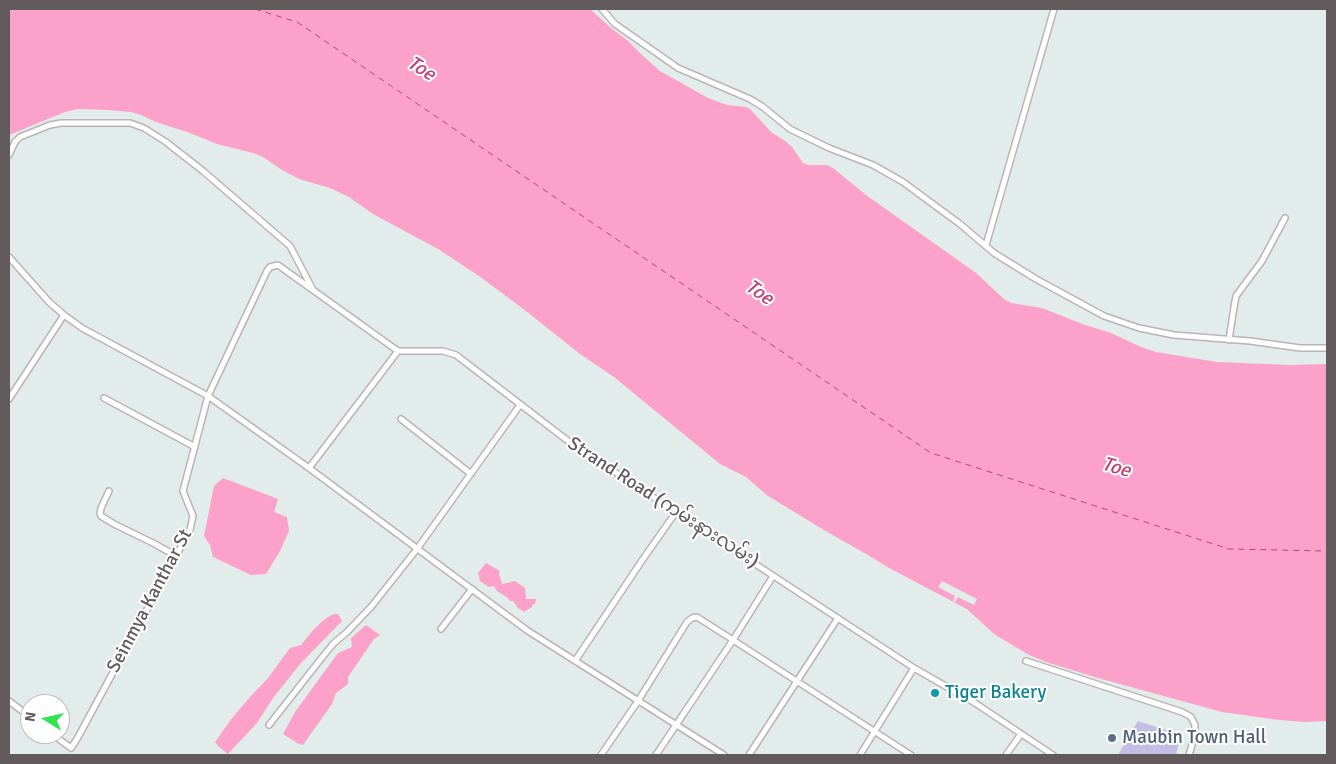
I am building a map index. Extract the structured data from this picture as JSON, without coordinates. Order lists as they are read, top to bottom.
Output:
{
  "streets": {
    "street": ["Strand Road (ကမ်းနားလမ်း)", "Seinmya Kanthar St"]
  },
  "water": ["Toe"],
  "places": ["Tiger Bakery", "Maubin Town Hall"],
  "north": "left"
}
